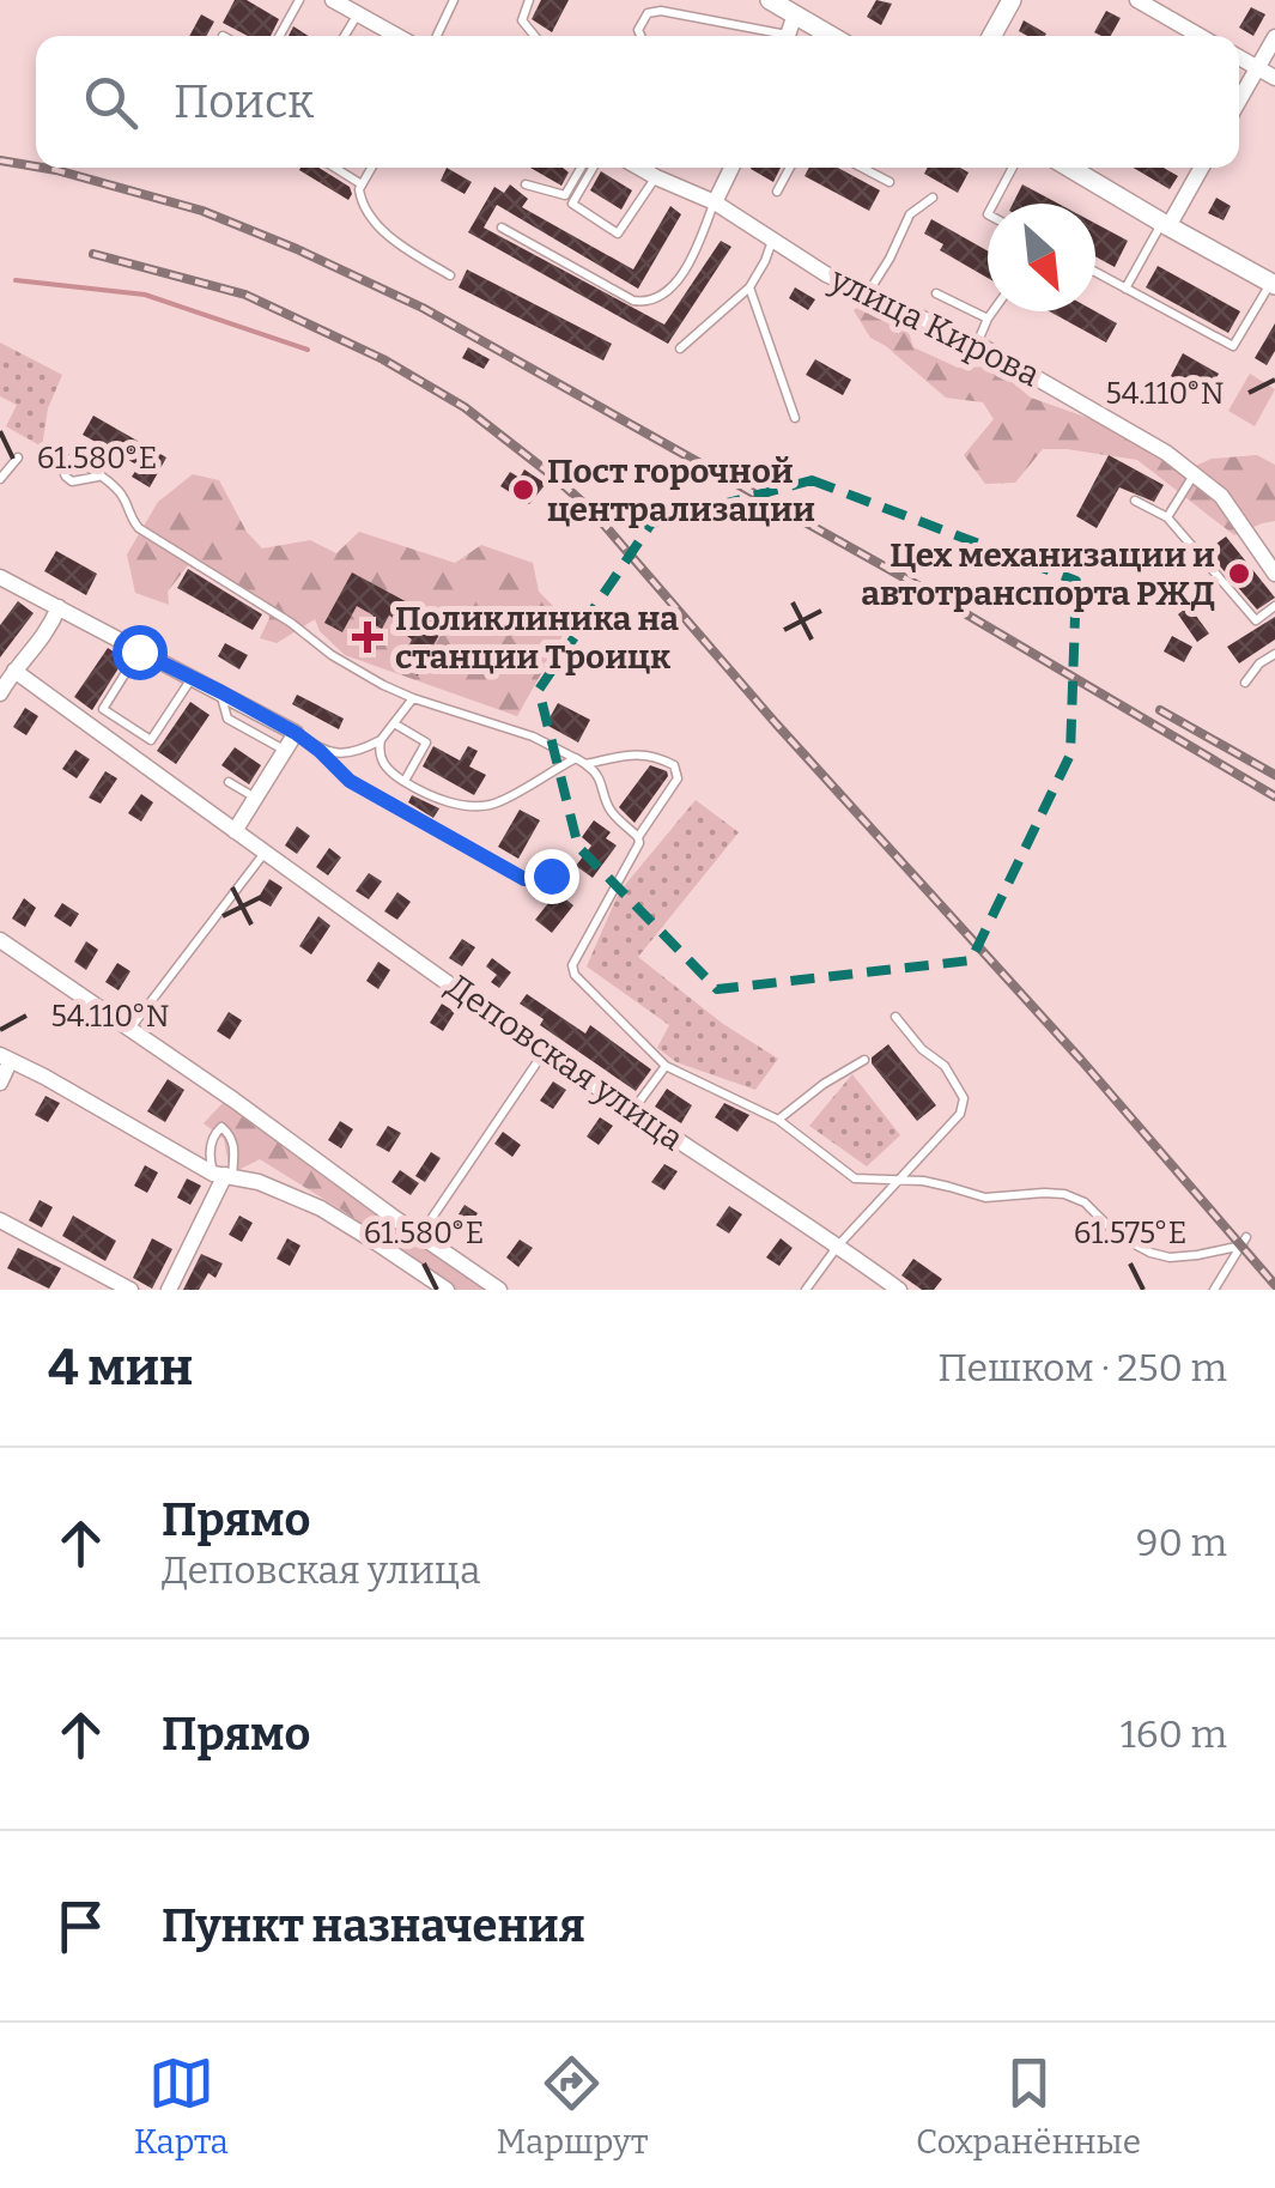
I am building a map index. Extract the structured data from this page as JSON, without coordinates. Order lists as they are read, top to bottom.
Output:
{
  "streets": {
    "street": ["улица Кирова", "Деповская улица"]
  },
  "places": {
    "other": ["Пост горочной централизации", "Цех механизации и автотранспорта РЖД"],
    "health": ["Поликлиника на станции Троицк"]
  },
  "north": "bottom right",
  "page": {
    "search": "Поиск",
    "heading": ["4 мин", "Пешком · 250 m"],
    "list": [
      ["Прямо", "Деповская улица", "90 m"],
      ["Прямо", "160 m"],
      "Пункт назначения"
    ],
    "nav": ["Карта", "Маршрут", "Сохранённые"]
  },
  "coordinates": ["54.110°N", "61.580°E", "61.575°E"]
}
